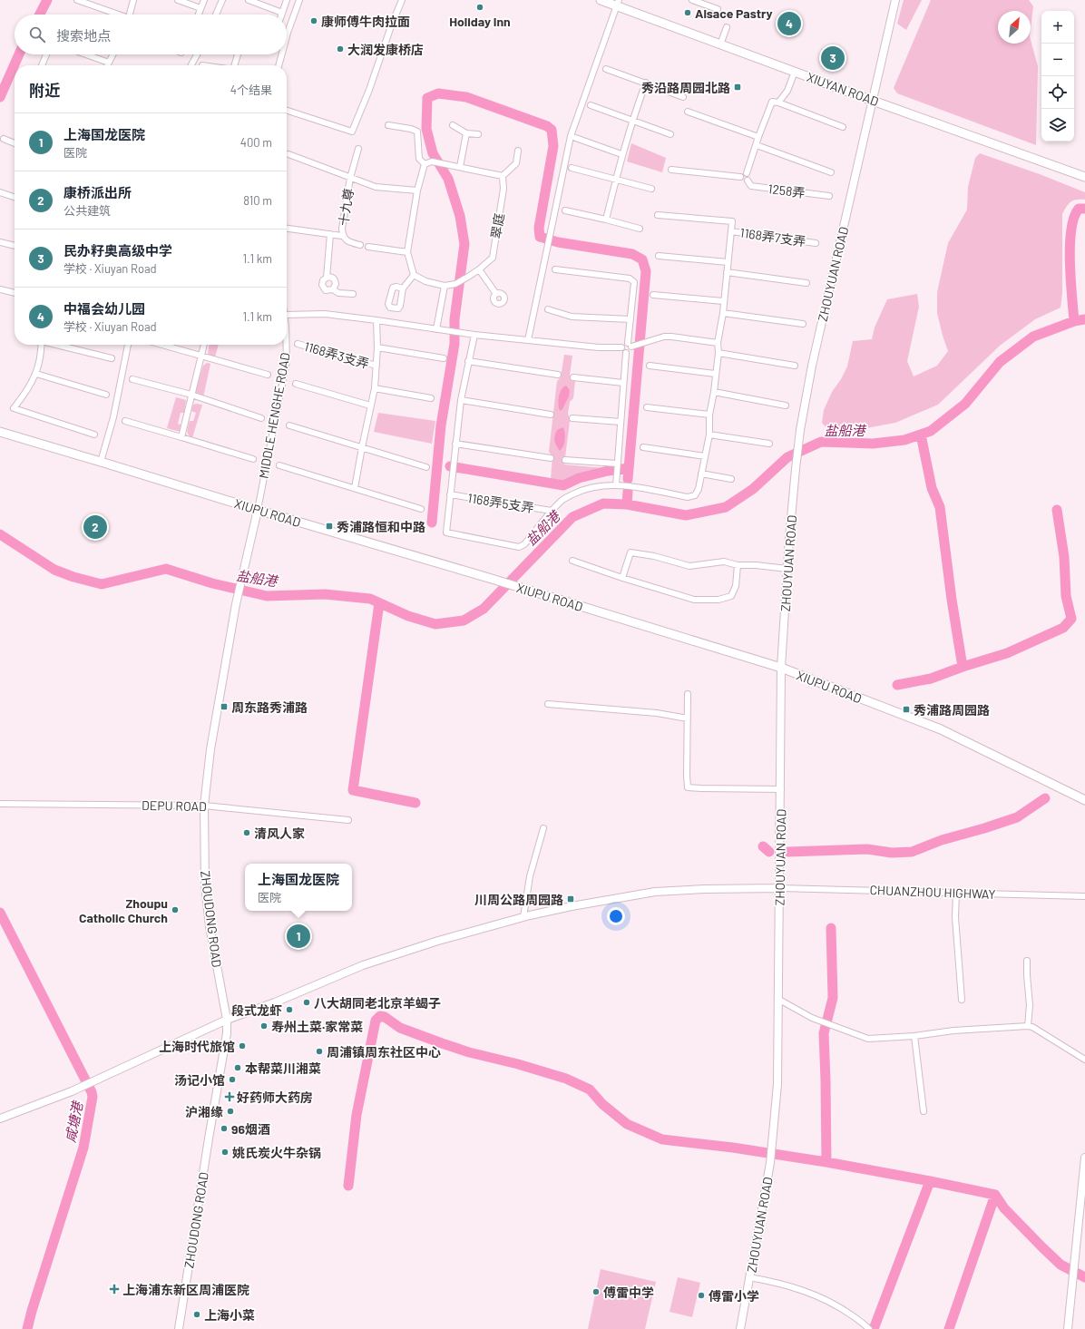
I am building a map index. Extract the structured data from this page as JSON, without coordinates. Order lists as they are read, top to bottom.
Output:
{
  "streets": {
    "main road": ["XIUYAN ROAD", "XIUPU ROAD"],
    "street": [
      "1258弄",
      "十九尊",
      "翠庭",
      "1168弄7支弄",
      "ZHOUYUAN ROAD",
      "1168弄3支弄",
      "MIDDLE HENGHE ROAD",
      "1168弄5支弄",
      "DEPU ROAD",
      "CHUANZHOU HIGHWAY",
      "ZHOUDONG ROAD"
    ]
  },
  "crossings": [
    ["XIUYAN ROAD", "ZHOUYUAN ROAD"],
    ["十九尊", "翠庭"],
    ["1168弄7支弄", "1168弄5支弄"],
    ["ZHOUYUAN ROAD", "XIUPU ROAD"],
    ["ZHOUYUAN ROAD", "CHUANZHOU HIGHWAY"],
    ["MIDDLE HENGHE ROAD", "XIUPU ROAD"],
    ["MIDDLE HENGHE ROAD", "ZHOUDONG ROAD"],
    ["XIUPU ROAD", "ZHOUDONG ROAD"],
    ["DEPU ROAD", "ZHOUDONG ROAD"]
  ],
  "water": ["盐船港", "咸塘港"],
  "places": {
    "other": [
      "Holiday Inn",
      "Alsace Pastry",
      "康师傅牛肉拉面",
      "大润发康桥店",
      "清风人家",
      "Zhoupu Catholic Church",
      "八大胡同老北京羊蝎子",
      "段式龙虾",
      "寿州土菜·家常菜",
      "上海时代旅馆",
      "周浦镇周东社区中心",
      "本帮菜川湘菜",
      "汤记小馆",
      "沪湘缘",
      "96烟酒",
      "姚氏炭火牛杂锅",
      "傅雷中学",
      "傅雷小学",
      "上海小菜"
    ],
    "transit": [
      "秀沿路周园北路",
      "秀浦路恒和中路",
      "周东路秀浦路",
      "秀浦路周园路",
      "川周公路周园路"
    ],
    "health": ["好药师大药房", "上海浦东新区周浦医院"]
  },
  "north": "top right",
  "page": {
    "pins": [
      "4",
      "3",
      "2",
      "1"
    ],
    "map_buttons": ["+", "−"],
    "search": "搜索地点",
    "heading": ["附近", "4个结果"],
    "list": [
      {
        "mark": "1",
        "name": "上海国龙医院",
        "note": "医院",
        "value": "400 m"
      },
      {
        "mark": "2",
        "name": "康桥派出所",
        "note": "公共建筑",
        "value": "810 m"
      },
      {
        "mark": "3",
        "name": "民办籽奥高级中学",
        "note": "学校 · Xiuyan Road",
        "value": "1.1 km"
      },
      {
        "mark": "4",
        "name": "中福会幼儿园",
        "note": "学校 · Xiuyan Road",
        "value": "1.1 km"
      }
    ],
    "popup": ["上海国龙医院", "医院"]
  }
}
